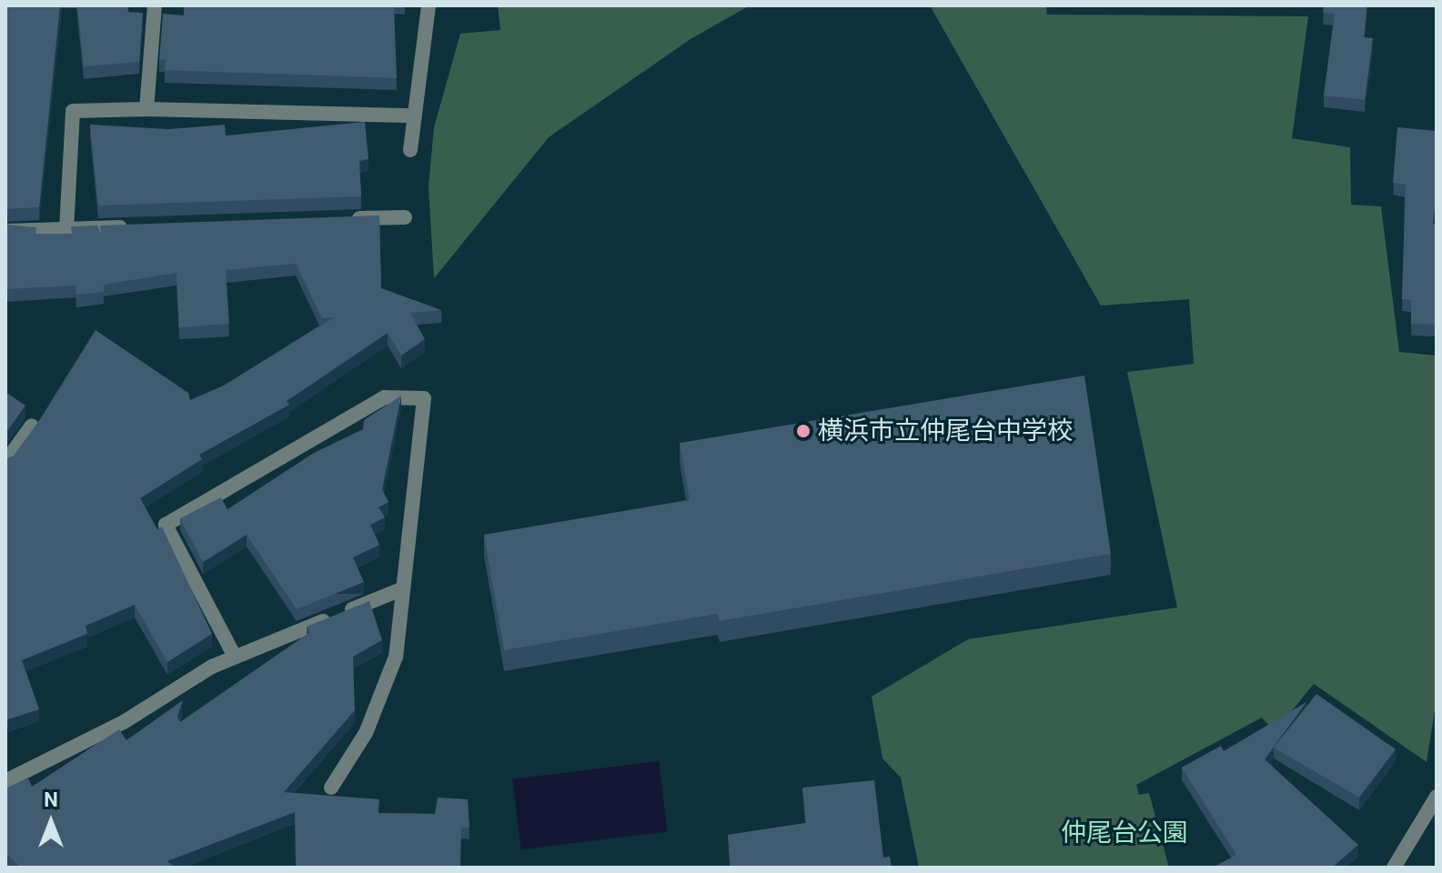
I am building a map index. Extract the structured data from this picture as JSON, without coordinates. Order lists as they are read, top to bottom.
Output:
{
  "parks": ["仲尾台公園"],
  "places": ["横浜市立仲尾台中学校"],
  "north": "top"
}
